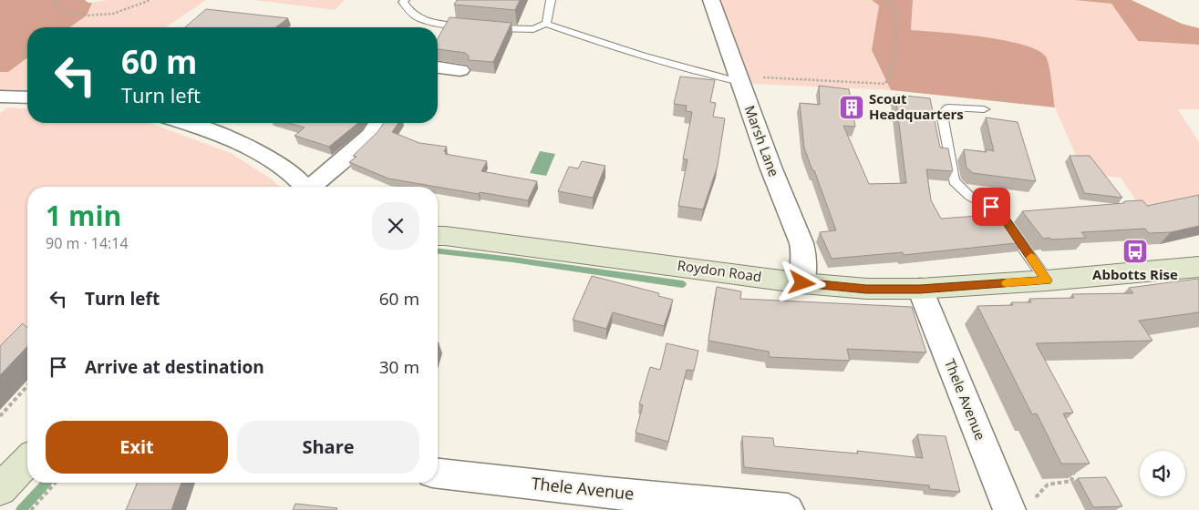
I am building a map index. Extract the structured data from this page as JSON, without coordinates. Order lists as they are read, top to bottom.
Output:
{
  "streets": {
    "main road": ["Roydon Road"],
    "street": ["Marsh Lane", "Thele Avenue"]
  },
  "crossings": [
    ["Marsh Lane", "Roydon Road"],
    ["Roydon Road", "Thele Avenue"]
  ],
  "places": {
    "building": ["Scout Headquarters"],
    "bus stop": ["Abbotts Rise"]
  },
  "page": {
    "turn": ["60 m", "Turn left"],
    "heading": ["1 min", "90 m · 14:14"],
    "list": [
      {
        "name": "Turn left",
        "value": "60 m"
      },
      {
        "name": "Arrive at destination",
        "value": "30 m"
      }
    ],
    "buttons": ["Exit", "Share"]
  }
}
